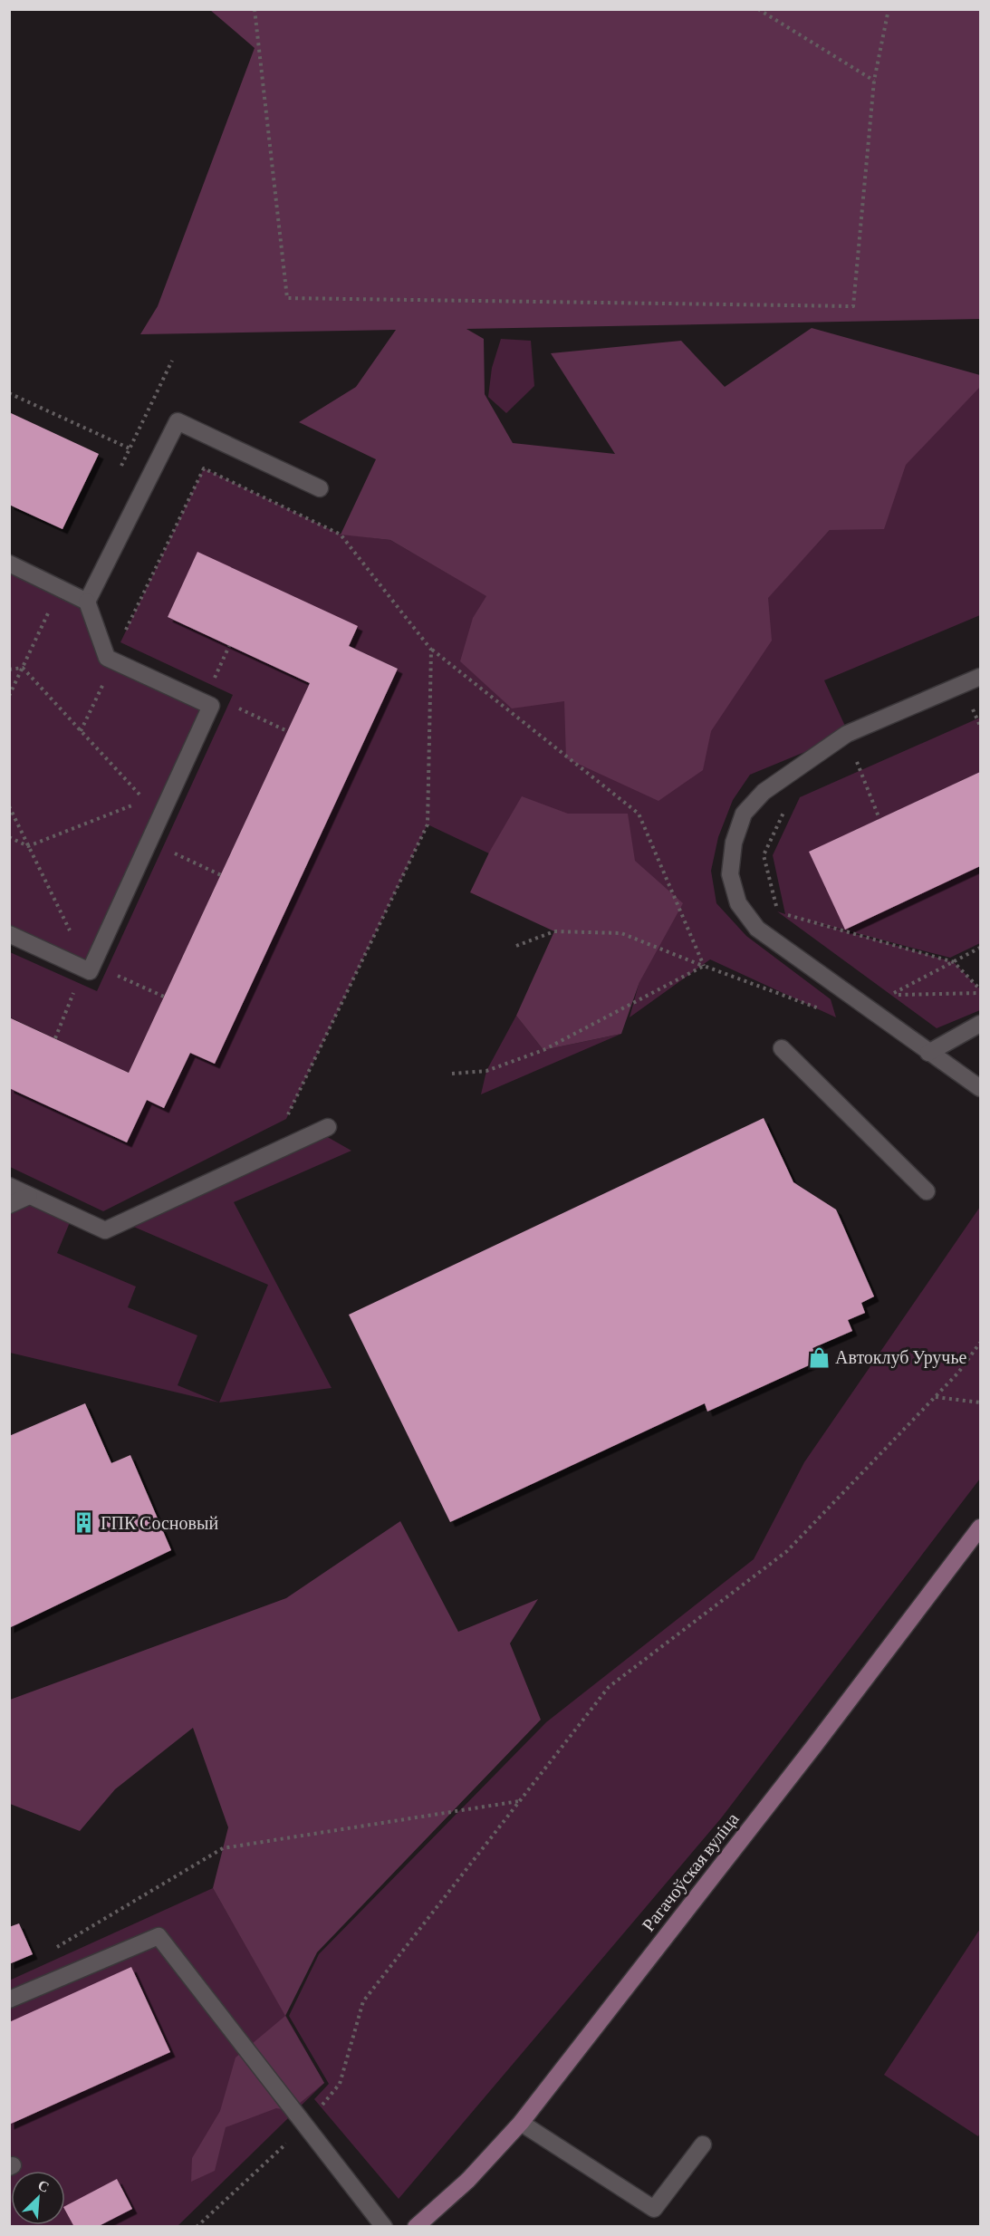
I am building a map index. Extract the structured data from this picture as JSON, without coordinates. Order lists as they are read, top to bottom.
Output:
{
  "streets": {
    "street": ["Рагачоўская вуліца"]
  },
  "places": {
    "shop": ["Автоклуб Уручье"],
    "building": ["ГПК Сосновый"]
  },
  "north": "top right"
}
